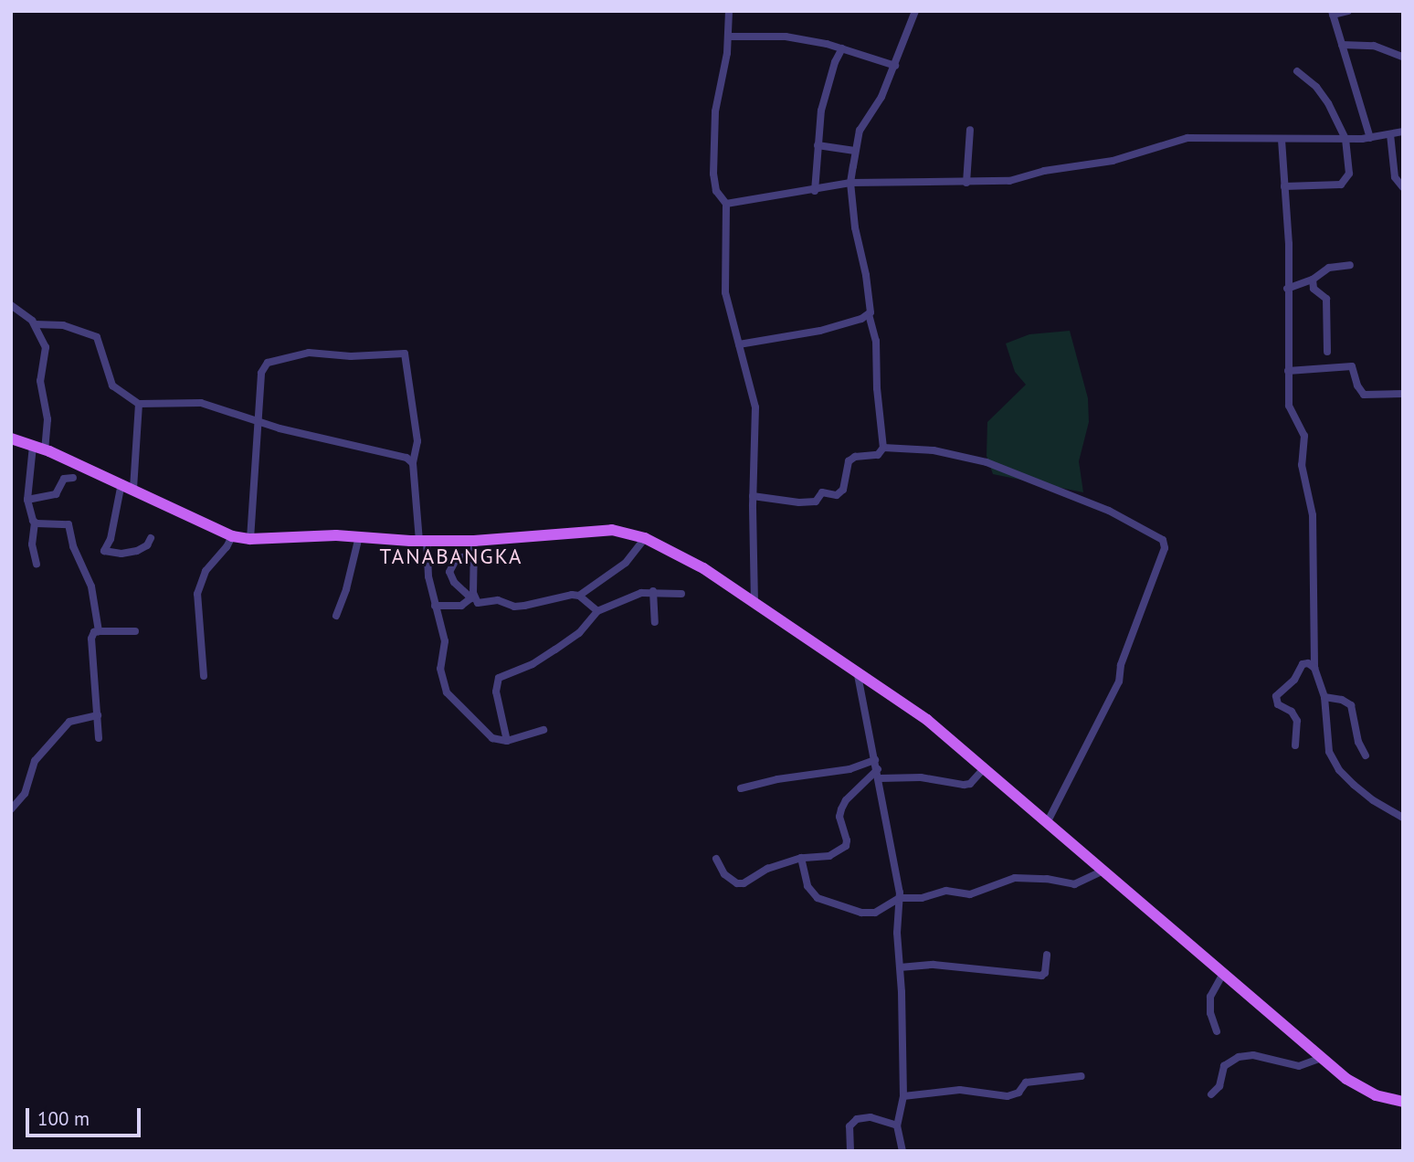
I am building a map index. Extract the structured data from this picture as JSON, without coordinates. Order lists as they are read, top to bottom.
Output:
{
  "districts": ["TANABANGKA"],
  "scale_bar": "100 m"
}
